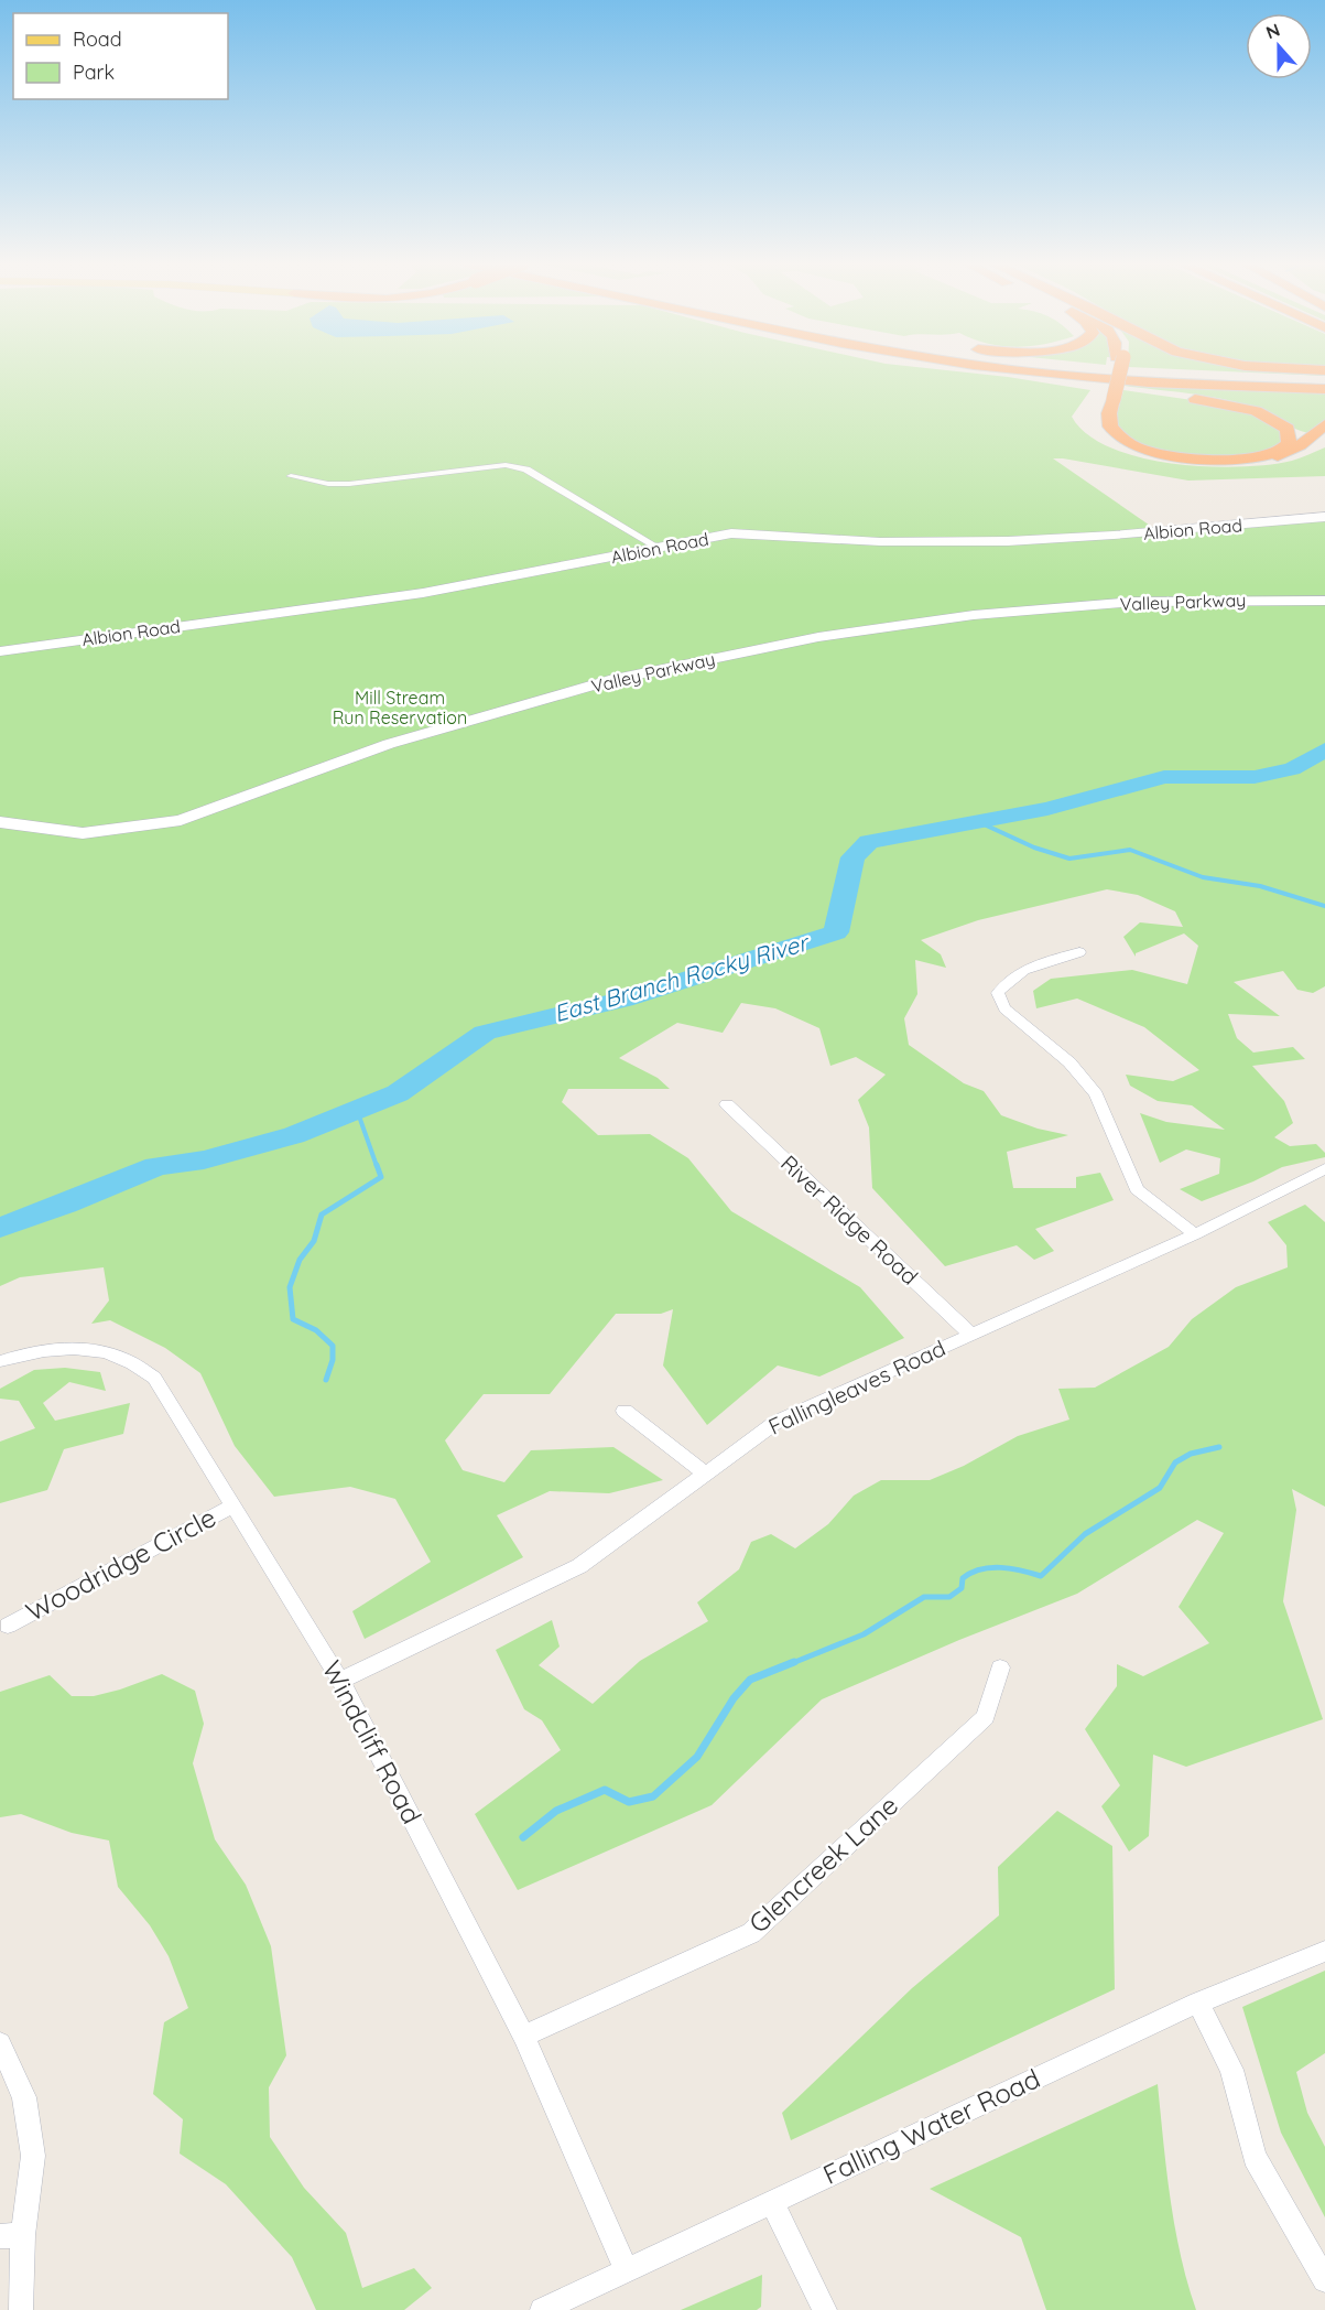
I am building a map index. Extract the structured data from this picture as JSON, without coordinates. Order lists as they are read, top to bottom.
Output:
{
  "streets": {
    "street": [
      "Albion Road",
      "Valley Parkway",
      "River Ridge Road",
      "Fallingleaves Road",
      "Woodridge Circle",
      "Windcliff Road",
      "Glencreek Lane",
      "Falling Water Road"
    ]
  },
  "crossings": [
    ["River Ridge Road", "Fallingleaves Road"],
    ["Fallingleaves Road", "Windcliff Road"],
    ["Woodridge Circle", "Windcliff Road"],
    ["Windcliff Road", "Glencreek Lane"],
    ["Windcliff Road", "Falling Water Road"]
  ],
  "water": ["East Branch Rocky River"],
  "parks": ["Mill Stream Run Reservation"],
  "legend": ["Road", "Park"],
  "north": "top"
}
